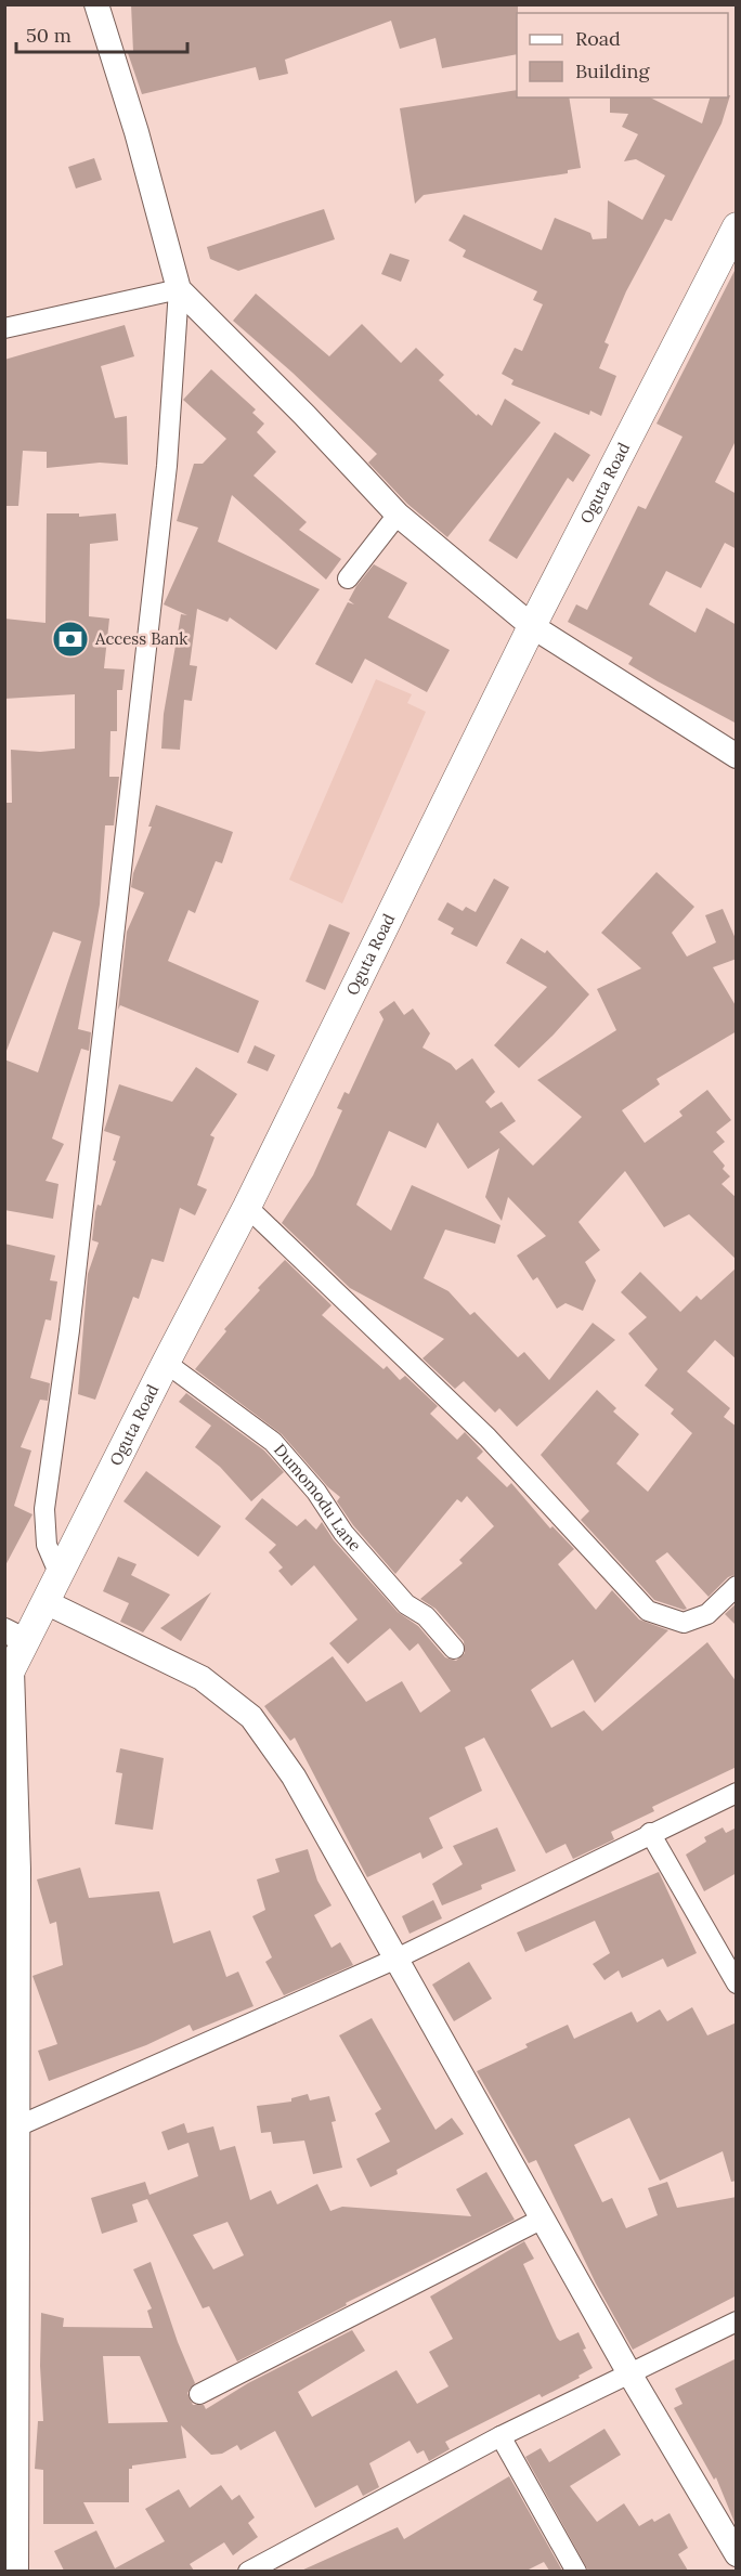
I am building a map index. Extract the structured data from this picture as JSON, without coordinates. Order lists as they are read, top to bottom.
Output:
{
  "streets": {
    "main road": ["Oguta Road"],
    "street": ["Dumomodu Lane"]
  },
  "crossings": [
    ["Oguta Road", "Dumomodu Lane"]
  ],
  "places": {
    "bank": ["Access Bank"]
  },
  "legend": ["Road", "Building"],
  "scale_bar": "50 m"
}
